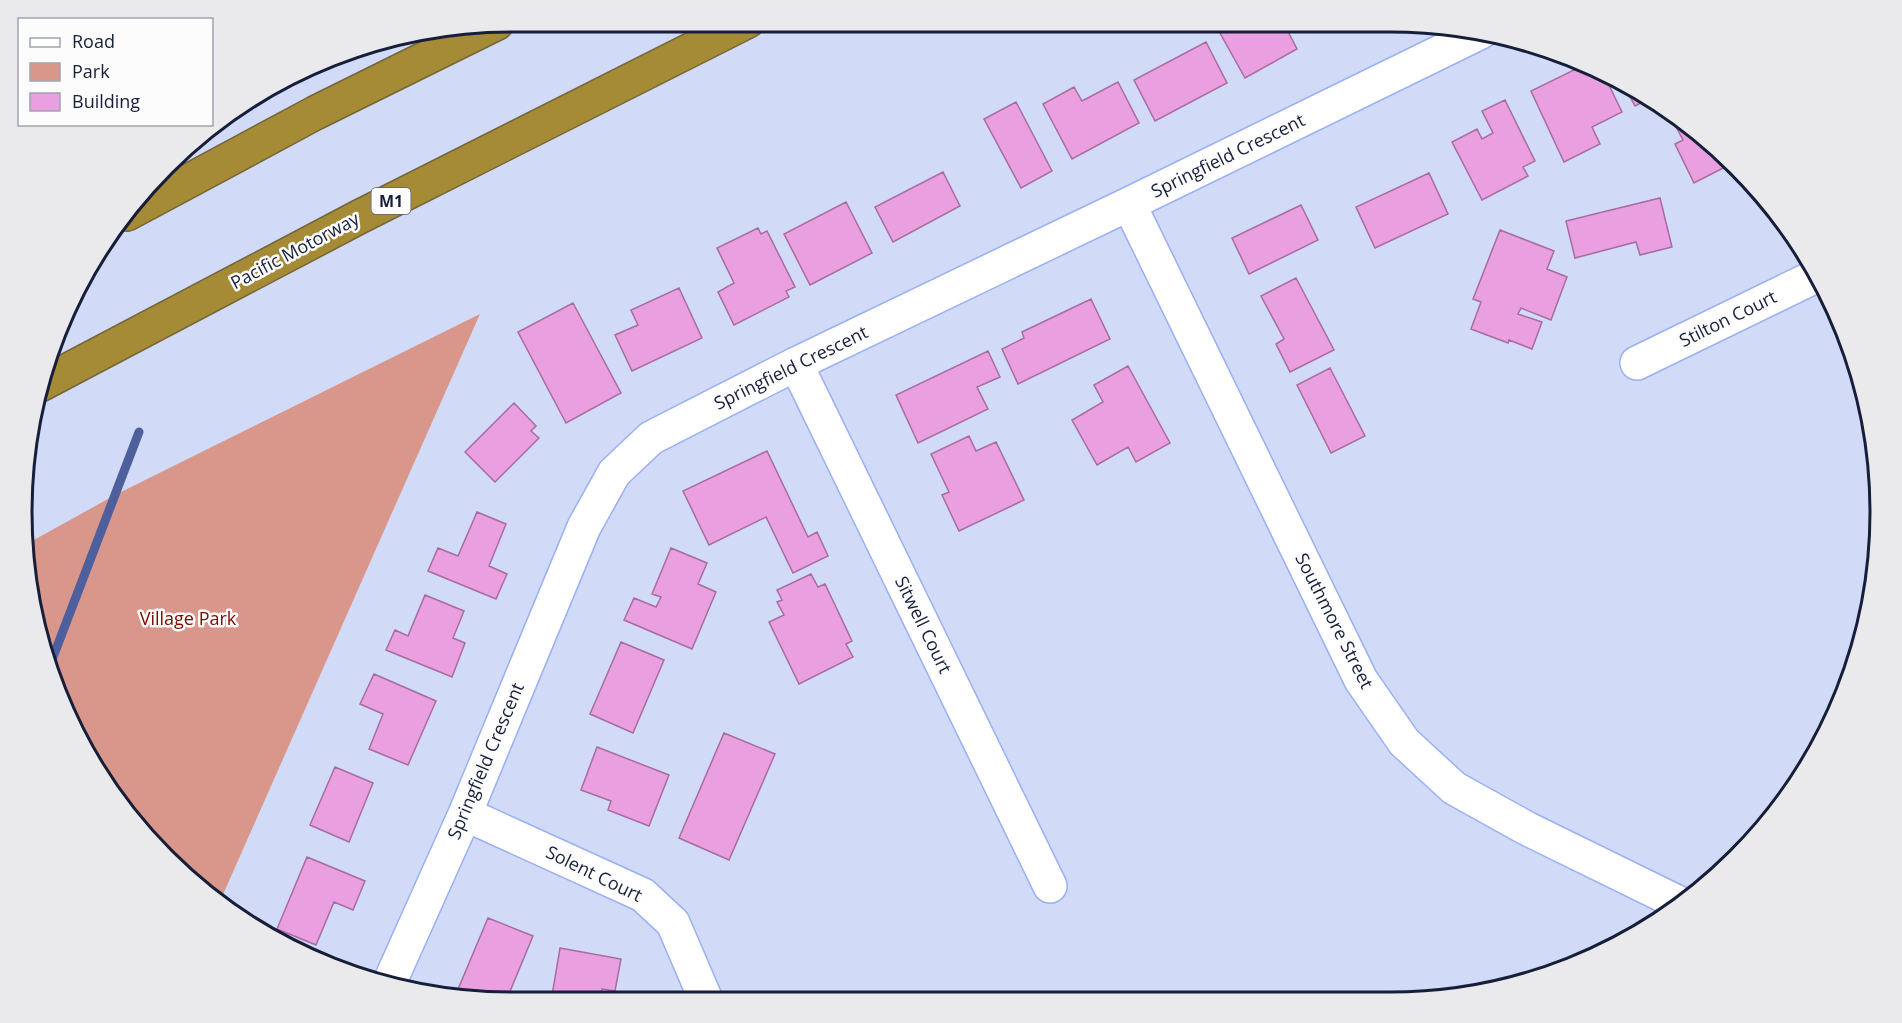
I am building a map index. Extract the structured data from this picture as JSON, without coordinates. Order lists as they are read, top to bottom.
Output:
{
  "streets": {
    "highway": ["M1", "Pacific Motorway"],
    "street": [
      "Springfield Crescent",
      "Stilton Court",
      "Southmore Street",
      "Sitwell Court",
      "Solent Court"
    ]
  },
  "crossings": [
    ["Springfield Crescent", "Southmore Street"],
    ["Springfield Crescent", "Sitwell Court"],
    ["Springfield Crescent", "Solent Court"]
  ],
  "parks": ["Village Park"],
  "legend": ["Road", "Park", "Building"]
}
